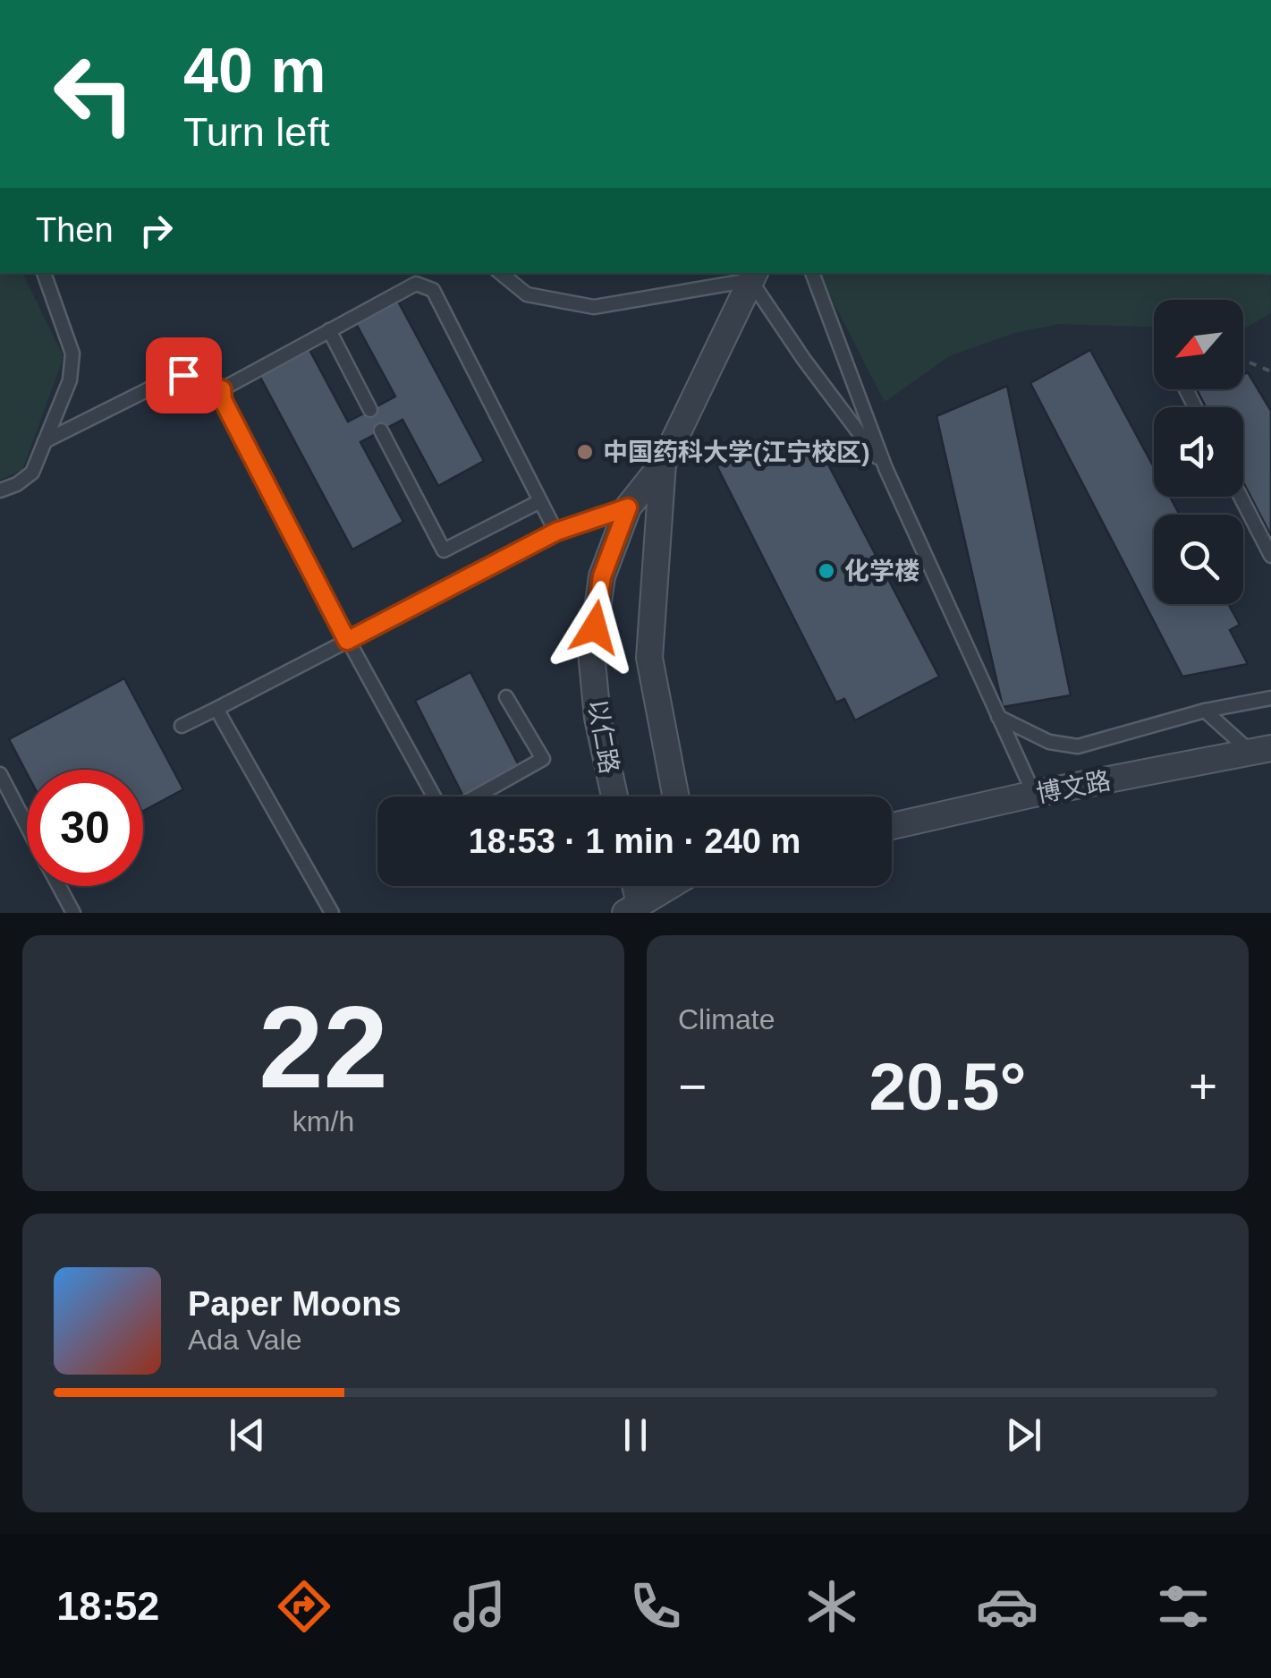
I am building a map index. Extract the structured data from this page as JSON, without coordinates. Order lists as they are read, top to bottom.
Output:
{
  "streets": {
    "street": ["以仁路", "博文路"]
  },
  "places": ["中国药科大学(江宁校区)", "化学楼"],
  "north": "bottom left",
  "page": {
    "turn": ["40 m", "Turn left"],
    "then": "Then",
    "limit": "30",
    "trip": "18:53 · 1 min · 240 m",
    "tile": [
      ["22", "km/h"],
      "Climate"
    ],
    "heat": ["−", "20.5°", "+"],
    "song": ["Paper Moons", "Ada Vale"],
    "tabs": "18:52"
  }
}
